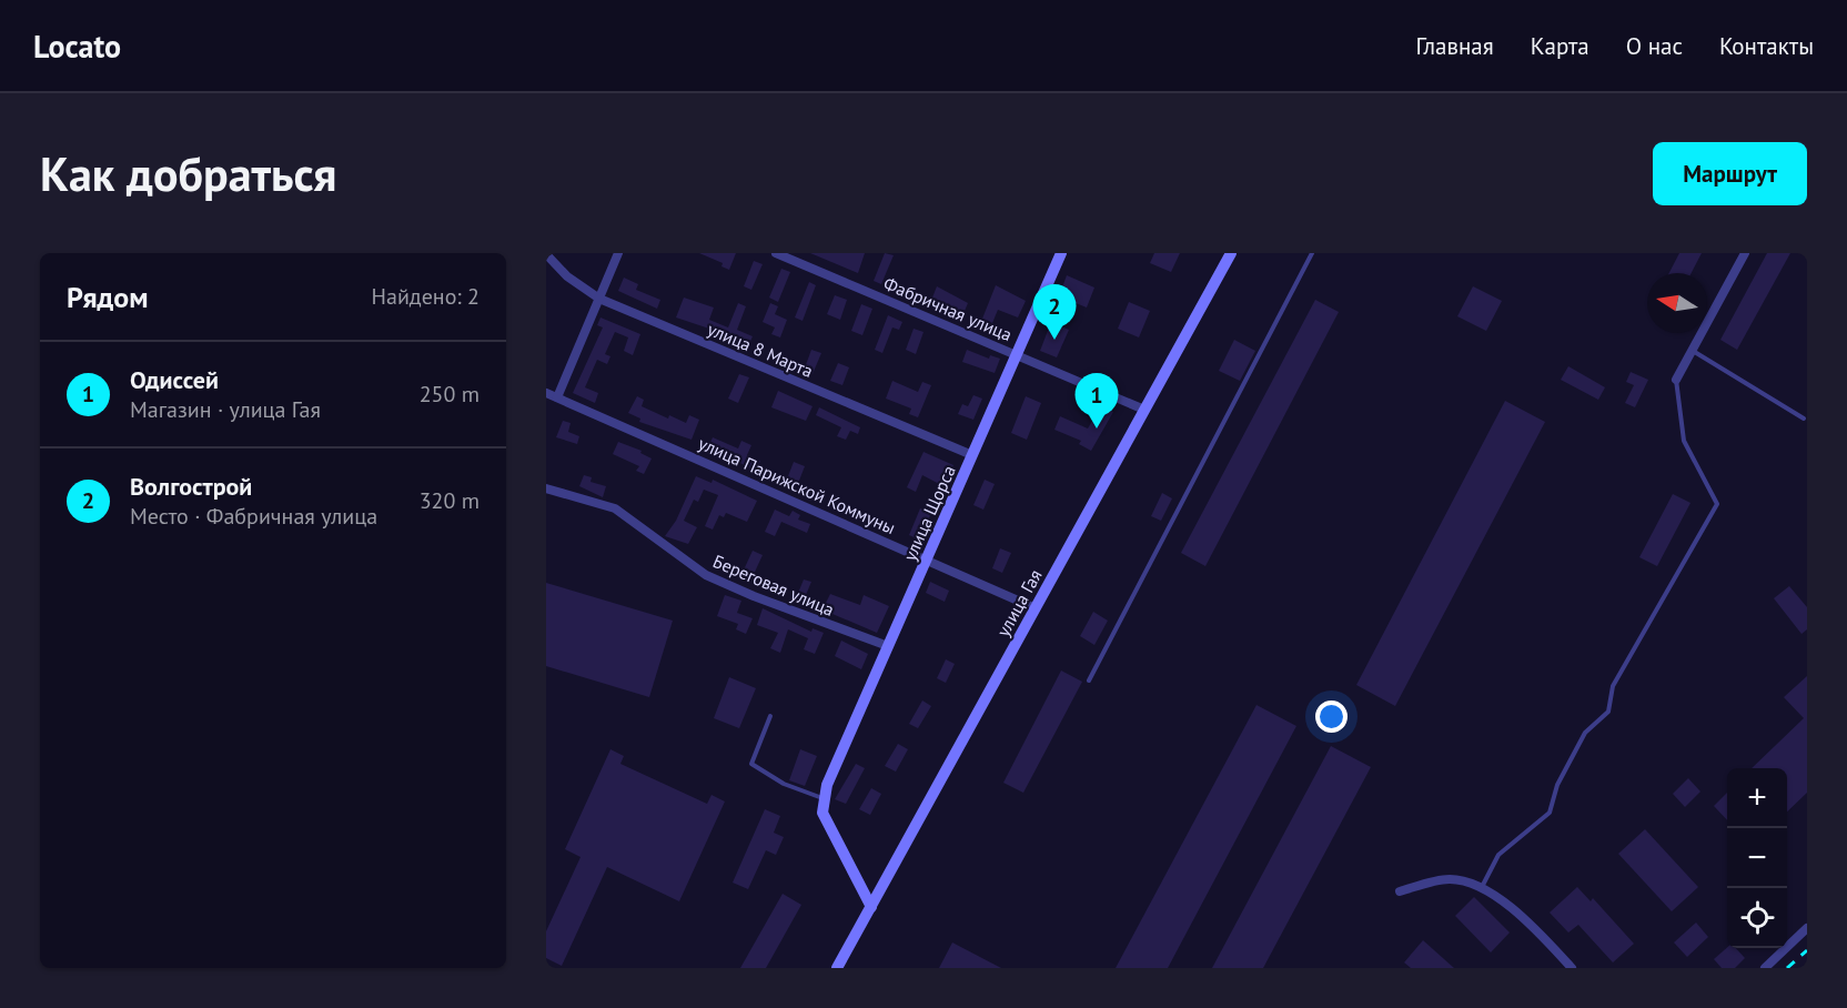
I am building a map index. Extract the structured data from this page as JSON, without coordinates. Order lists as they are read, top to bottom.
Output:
{
  "streets": {
    "main road": ["улица Щорса", "улица Гая"],
    "street": [
      "Фабричная улица",
      "улица 8 Марта",
      "улица Парижской Коммуны",
      "Береговая улица"
    ]
  },
  "crossings": [
    ["Фабричная улица", "улица Щорса"],
    ["Фабричная улица", "улица Гая"],
    ["улица 8 Марта", "улица Щорса"],
    ["улица Парижской Коммуны", "улица Щорса"],
    ["улица Парижской Коммуны", "улица Гая"],
    ["улица Щорса", "Береговая улица"]
  ],
  "north": "left",
  "page": {
    "header": "Locato",
    "nav": [
      "Главная",
      "Карта",
      "О нас",
      "Контакты"
    ],
    "buttons": "Маршрут",
    "title": "Как добраться",
    "heading": ["Рядом", "Найдено: 2"],
    "pins": ["2", "1"],
    "list": [
      {
        "mark": "1",
        "name": "Одиссей",
        "note": "Магазин · улица Гая",
        "value": "250 m"
      },
      {
        "mark": "2",
        "name": "Волгострой",
        "note": "Место · Фабричная улица",
        "value": "320 m"
      }
    ],
    "map_buttons": ["+", "−"]
  }
}
